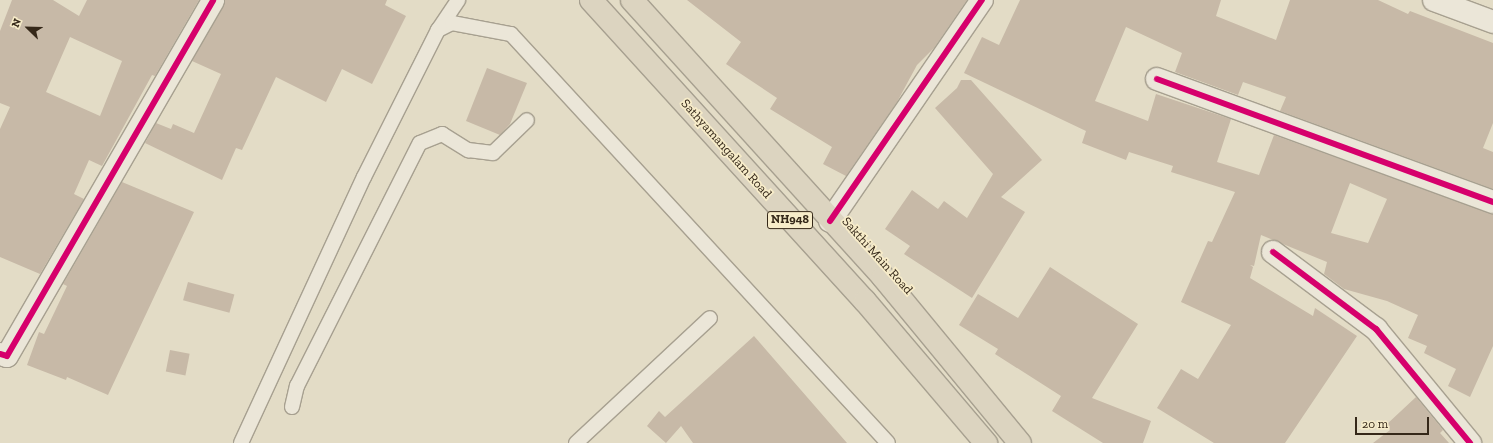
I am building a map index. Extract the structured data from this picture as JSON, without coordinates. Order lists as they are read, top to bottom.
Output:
{
  "streets": {
    "highway": ["Sathyamangalam Road", "NH948", "Sakthi Main Road"]
  },
  "scale_bar": "20 m",
  "north": "top left"
}
